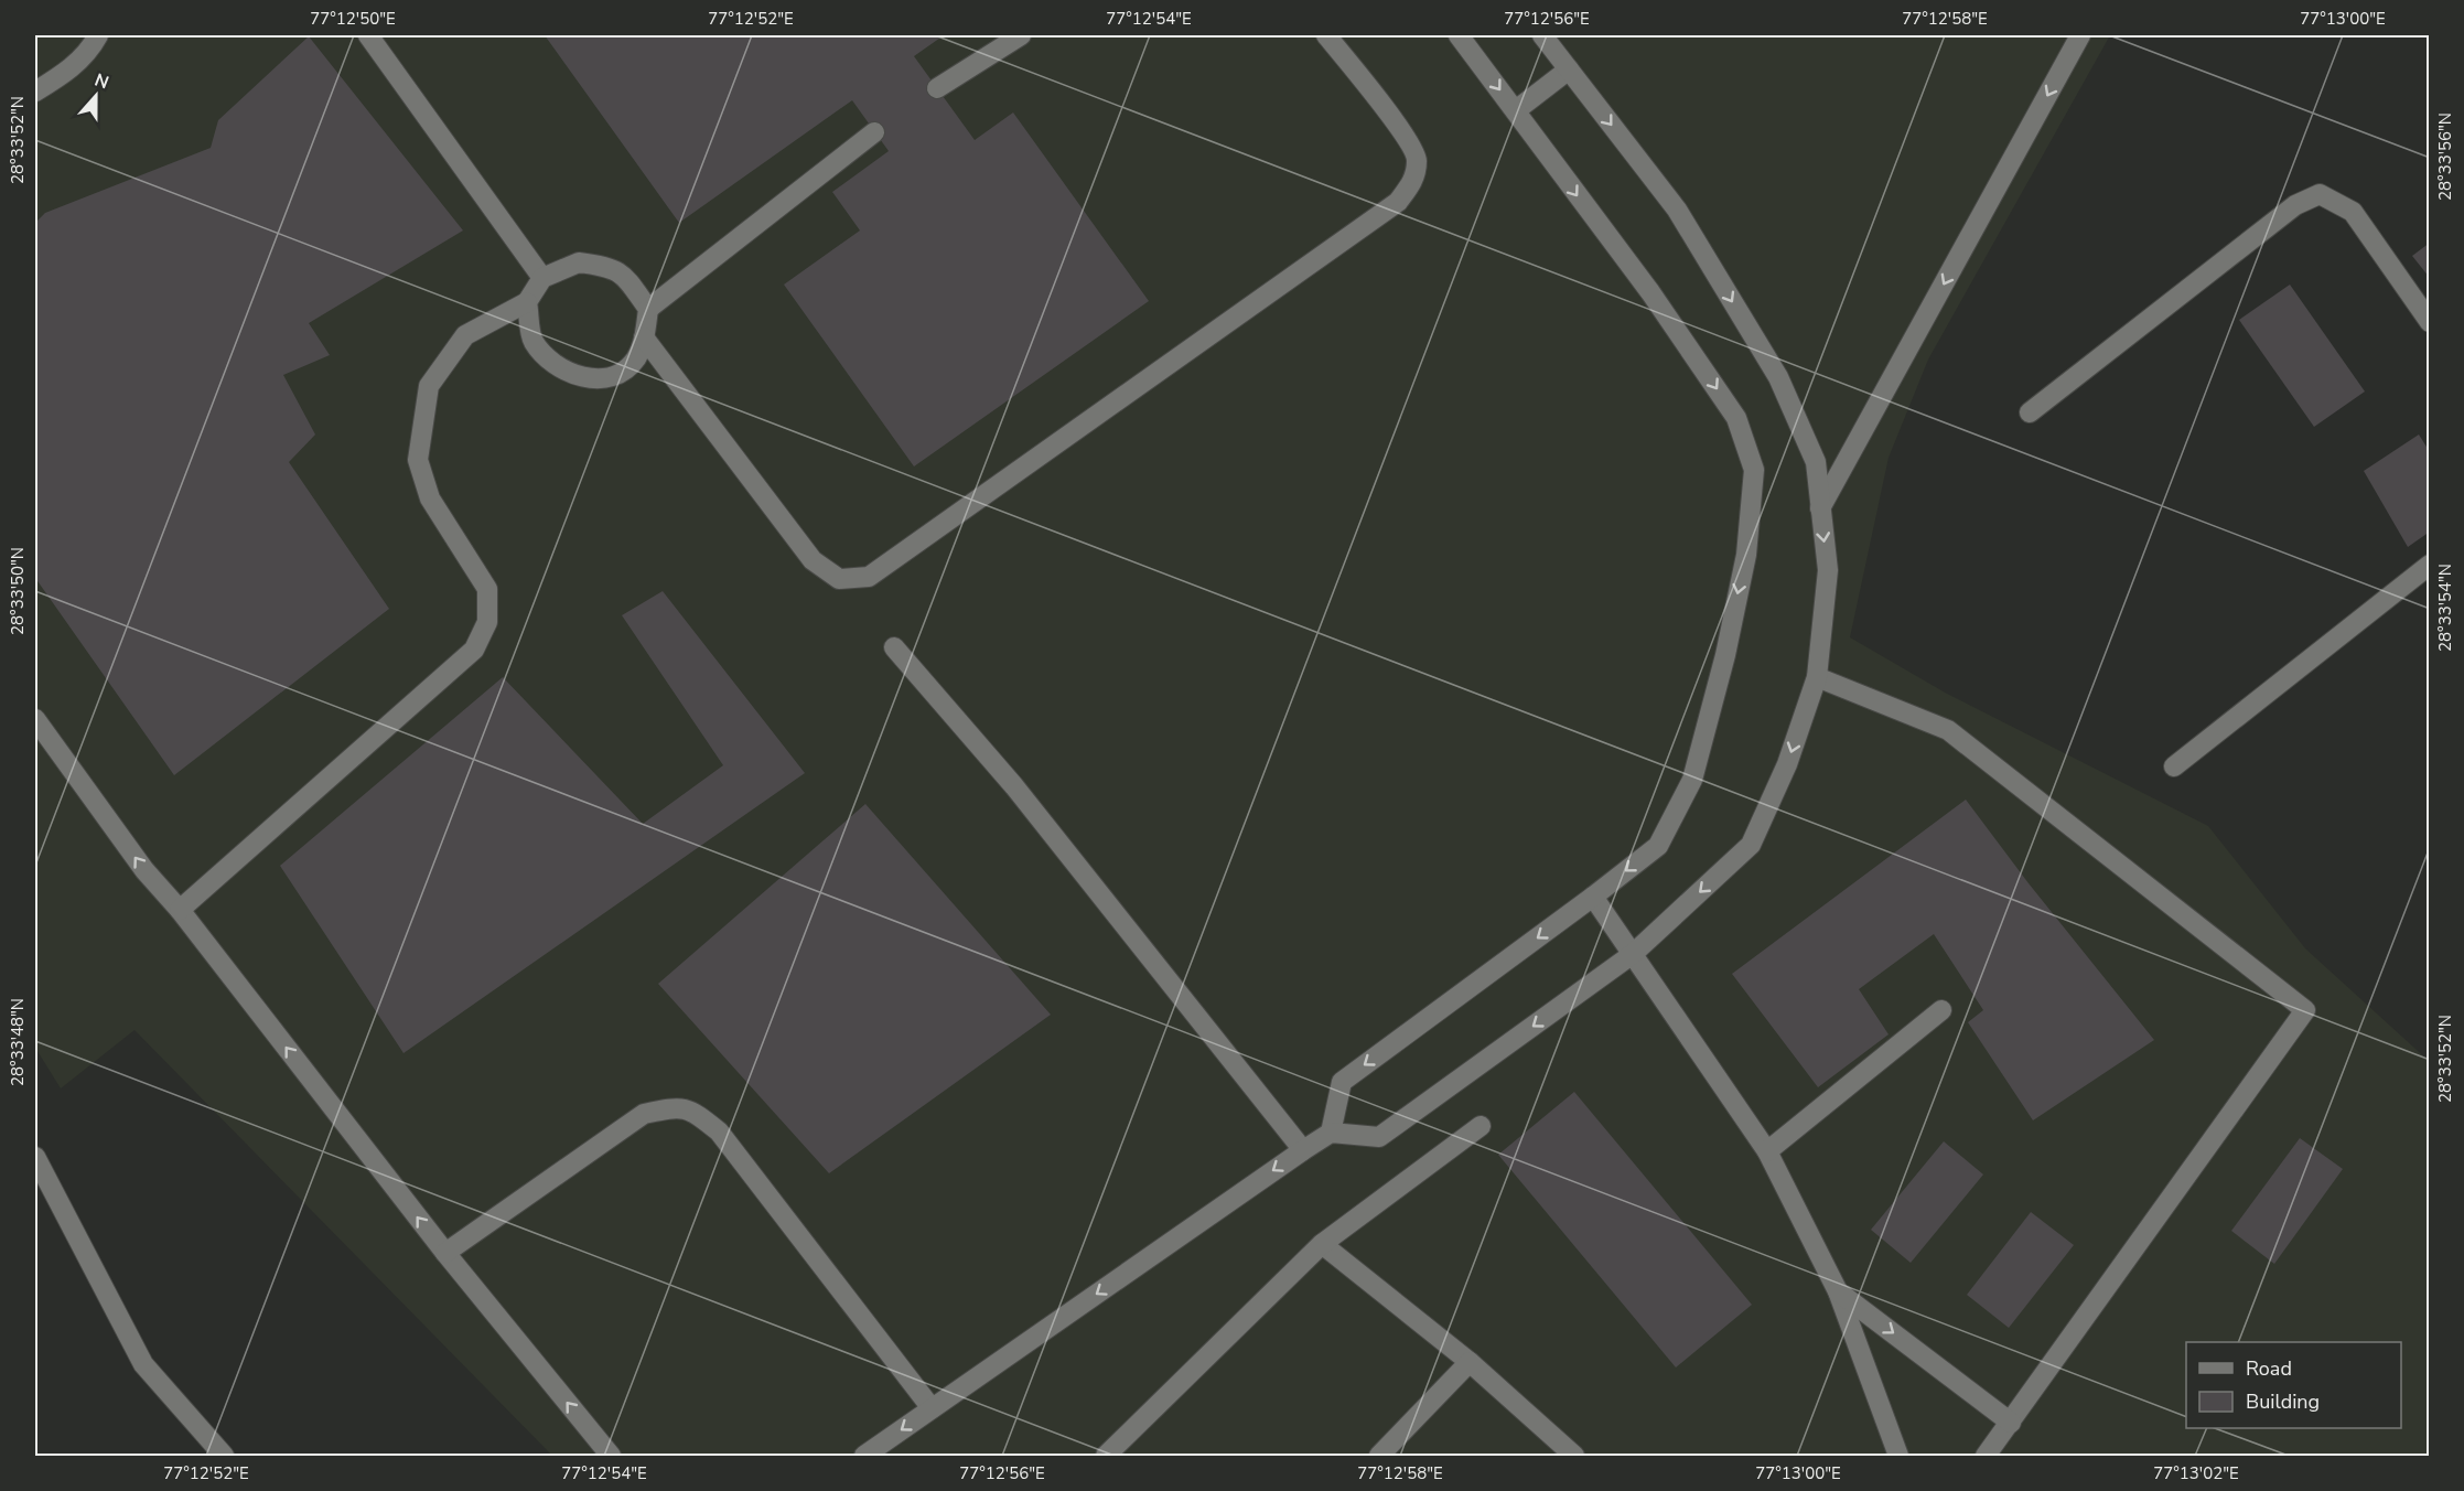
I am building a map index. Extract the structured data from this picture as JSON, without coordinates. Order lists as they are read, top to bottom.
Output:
{
  "legend": ["Road", "Building"],
  "north": "top",
  "coordinates": [
    "77°12'50\"E",
    "77°12'52\"E",
    "77°12'54\"E",
    "77°12'56\"E",
    "77°12'58\"E",
    "77°13'00\"E",
    "28°33'52\"N",
    "28°33'56\"N",
    "28°33'50\"N",
    "28°33'54\"N",
    "28°33'48\"N",
    "77°13'02\"E"
  ]
}
